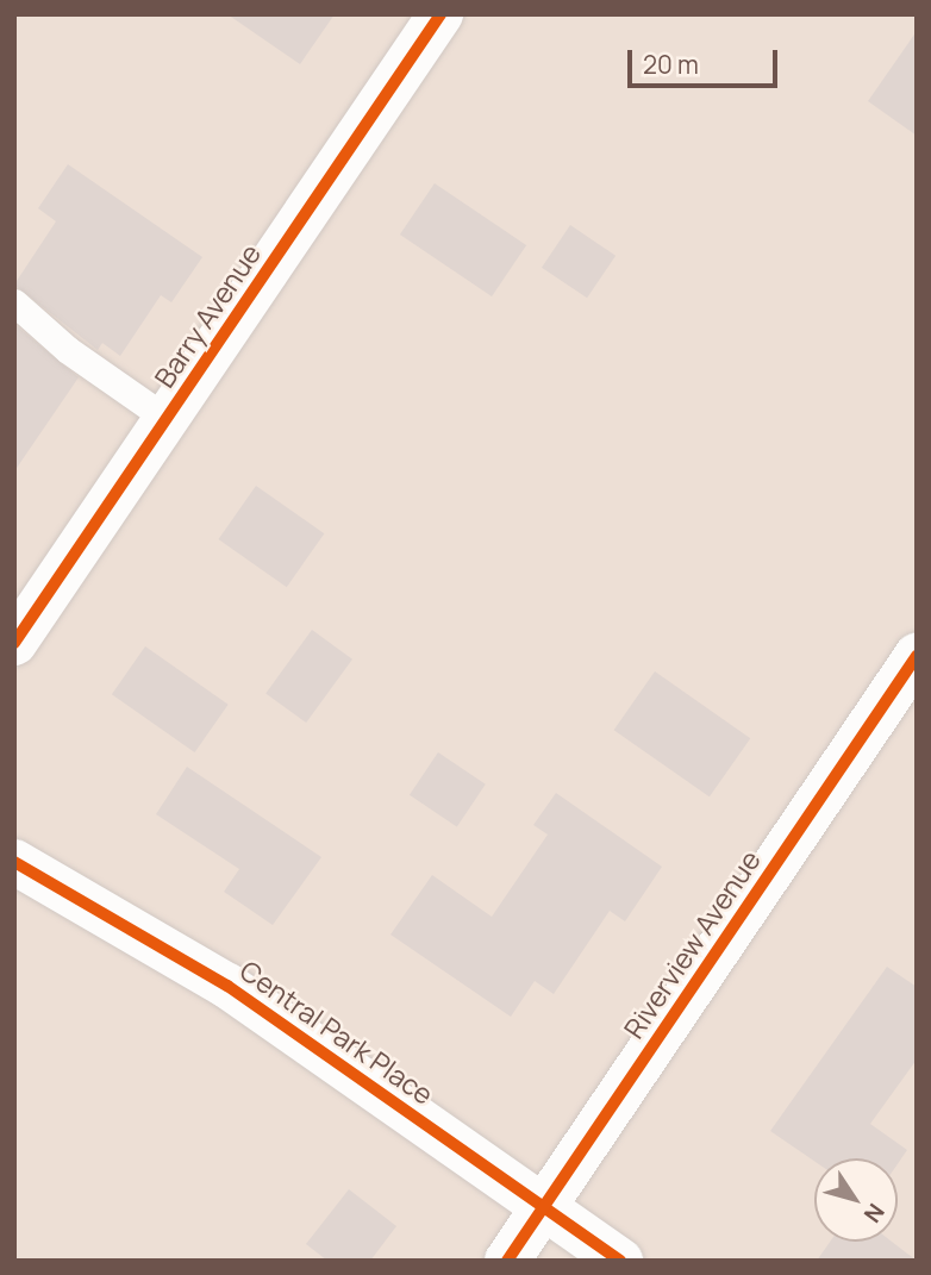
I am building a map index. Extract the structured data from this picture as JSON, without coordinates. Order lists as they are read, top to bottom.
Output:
{
  "streets": {
    "street": ["Barry Avenue", "Riverview Avenue", "Central Park Place"]
  },
  "crossings": [
    ["Riverview Avenue", "Central Park Place"]
  ],
  "scale_bar": "20 m",
  "north": "bottom right"
}
